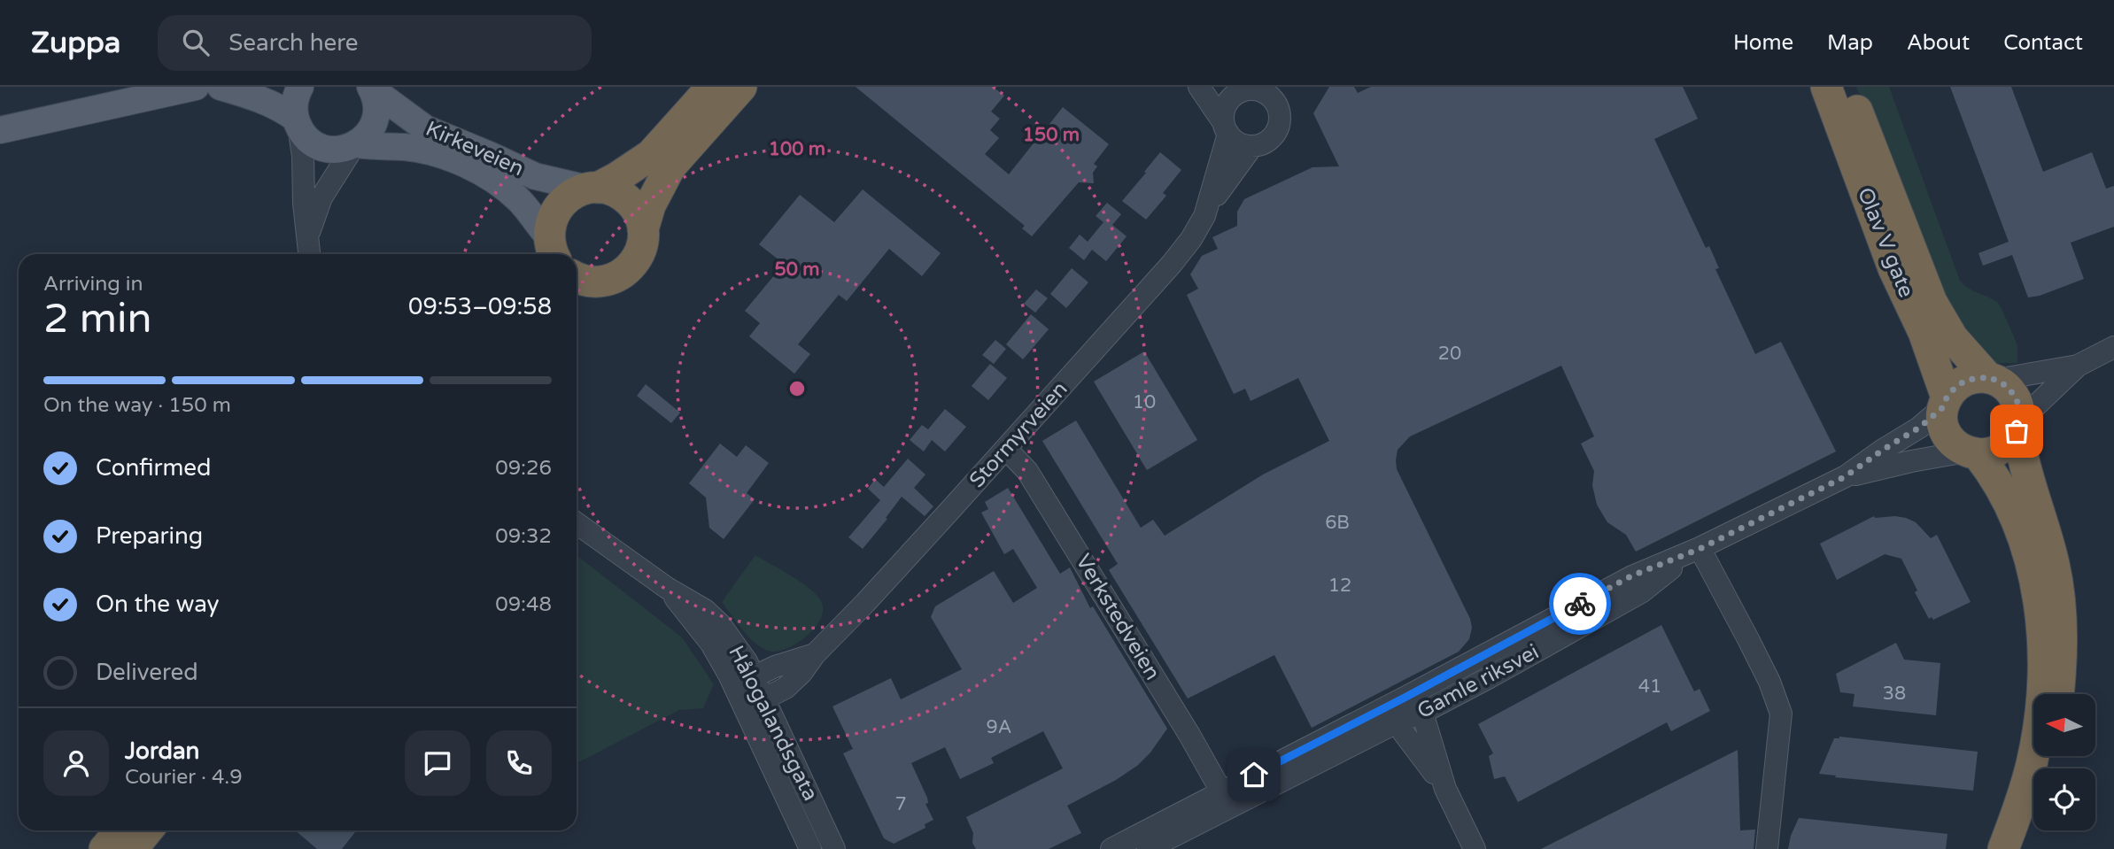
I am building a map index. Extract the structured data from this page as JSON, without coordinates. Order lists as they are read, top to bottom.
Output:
{
  "streets": {
    "highway": ["Olav V gate"],
    "main road": ["Kirkeveien"],
    "street": [
      "Stormyrveien",
      "Verkstedveien",
      "Gamle riksvei",
      "Hålogalandsgata"
    ]
  },
  "crossings": [
    ["Olav V gate", "Gamle riksvei"],
    ["Stormyrveien", "Verkstedveien"],
    ["Stormyrveien", "Hålogalandsgata"],
    ["Verkstedveien", "Gamle riksvei"]
  ],
  "house_numbers": [
    "20",
    "10",
    "6B",
    "12",
    "41",
    "38",
    "9A",
    "7"
  ],
  "north": "left",
  "page": {
    "header": "Zuppa",
    "search": "Search here",
    "nav": [
      "Home",
      "Map",
      "About",
      "Contact"
    ],
    "heading": ["2 min", "Arriving in", "09:53–09:58"],
    "panel": ["Jordan", "Courier · 4.9"],
    "bar": "On the way · 150 m",
    "list": [
      ["Confirmed", "09:26"],
      ["Preparing", "09:32"],
      ["On the way", "09:48"],
      "Delivered"
    ]
  },
  "rings": ["150 m", "100 m", "50 m"]
}
